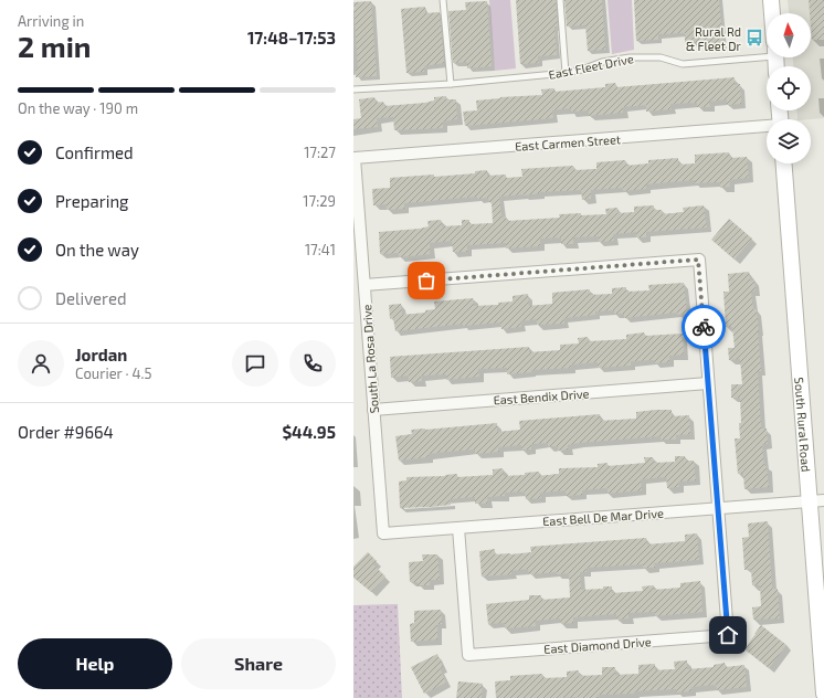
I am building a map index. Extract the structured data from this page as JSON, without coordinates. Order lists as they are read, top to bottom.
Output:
{
  "streets": {
    "main road": ["South Rural Road"],
    "street": [
      "East Carmen Street",
      "South La Rosa Drive",
      "East Bendix Drive",
      "East Bell De Mar Drive",
      "East Diamond Drive"
    ],
    "lane": ["East Fleet Drive"]
  },
  "crossings": [
    ["East Carmen Street", "South La Rosa Drive"],
    ["South La Rosa Drive", "East Bendix Drive"],
    ["South La Rosa Drive", "East Bell De Mar Drive"],
    ["South Rural Road", "East Bell De Mar Drive"],
    ["East Bell De Mar Drive", "East Diamond Drive"]
  ],
  "places": {
    "bus stop": ["Rural Rd & Fleet Dr"]
  },
  "north": "top",
  "page": {
    "heading": ["2 min", "Arriving in", "17:48–17:53"],
    "panel": [
      "Jordan",
      "Courier · 4.5",
      "Order #9664",
      "$44.95"
    ],
    "bar": "On the way · 190 m",
    "list": [
      ["Confirmed", "17:27"],
      ["Preparing", "17:29"],
      ["On the way", "17:41"],
      "Delivered"
    ],
    "buttons": ["Help", "Share"]
  }
}
